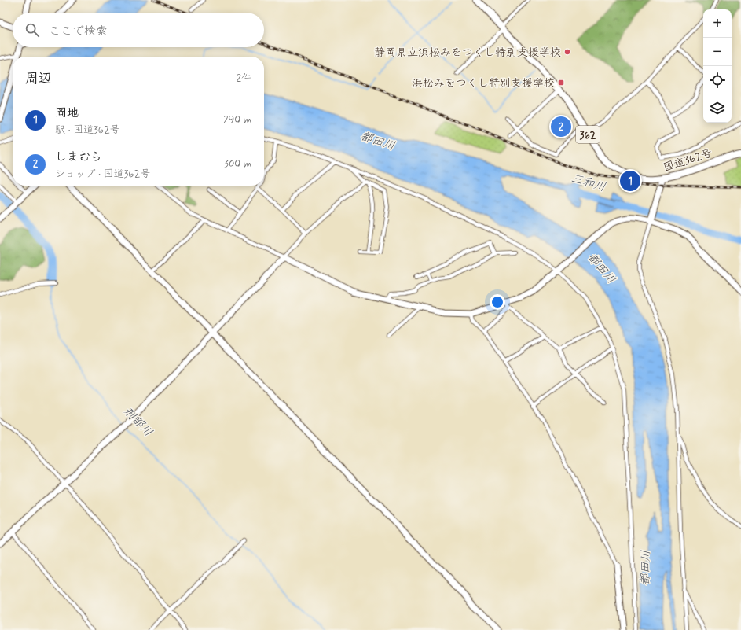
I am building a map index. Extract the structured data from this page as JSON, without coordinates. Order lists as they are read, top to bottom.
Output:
{
  "streets": {
    "highway": ["362", "国道362号"]
  },
  "water": ["都田川", "三和川", "刑部川"],
  "places": {
    "other": ["静岡県立浜松みをつくし特別支援学校"],
    "transit": ["浜松みをつくし特別支援学校"]
  },
  "page": {
    "map_buttons": ["+", "−"],
    "search": "ここで検索",
    "heading": ["周辺", "2件"],
    "list": [
      {
        "mark": "1",
        "name": "岡地",
        "note": "駅 · 国道362号",
        "value": "290 m"
      },
      {
        "mark": "2",
        "name": "しまむら",
        "note": "ショップ · 国道362号",
        "value": "300 m"
      }
    ],
    "pins": ["2", "1"]
  }
}
